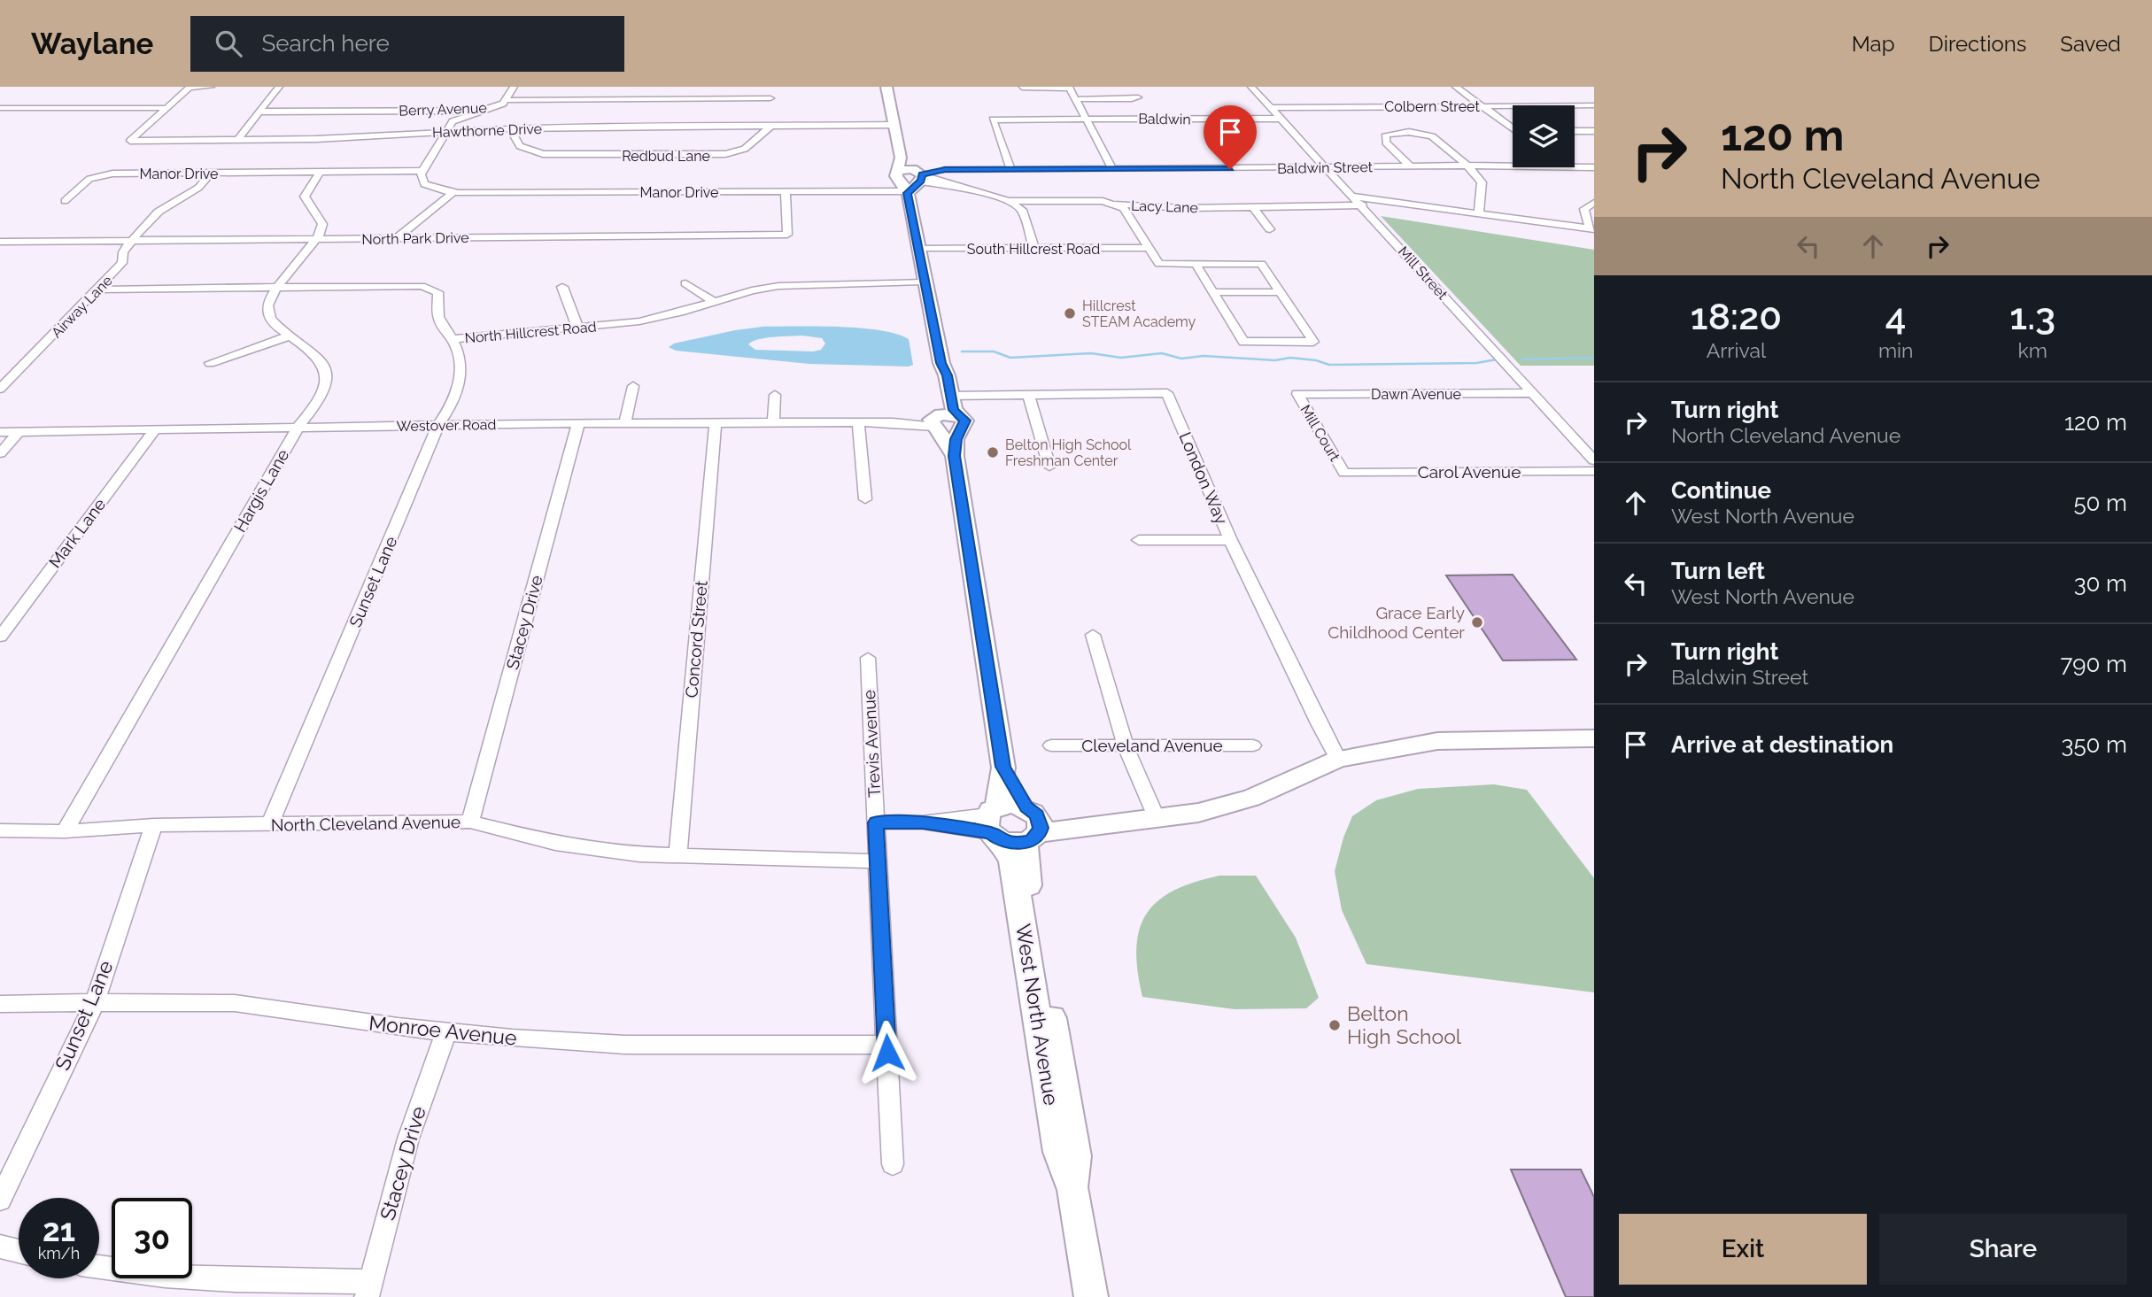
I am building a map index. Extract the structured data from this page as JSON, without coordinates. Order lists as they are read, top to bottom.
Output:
{
  "streets": {
    "main road": ["West North Avenue"],
    "street": [
      "Colbern Street",
      "Berry Avenue",
      "Baldwin",
      "Hawthorne Drive",
      "Redbud Lane",
      "Baldwin Street",
      "Manor Drive",
      "Lacy Lane",
      "North Park Drive",
      "South Hillcrest Road",
      "Mill Street",
      "Airway Lane",
      "North Hillcrest Road",
      "Dawn Avenue",
      "Westover Road",
      "Mill Court",
      "Carol Avenue",
      "London Way",
      "Hargis Lane",
      "Mark Lane",
      "Sunset Lane",
      "Stacey Drive",
      "Concord Street",
      "Trevis Avenue",
      "Cleveland Avenue",
      "North Cleveland Avenue",
      "Monroe Avenue"
    ]
  },
  "crossings": [
    ["Colbern Street", "Mill Street"],
    ["Baldwin", "Baldwin Street"],
    ["Baldwin", "Mill Street"],
    ["Hawthorne Drive", "Redbud Lane"],
    ["Baldwin Street", "Manor Drive"],
    ["Baldwin Street", "Mill Street"],
    ["Manor Drive", "North Park Drive"],
    ["Manor Drive", "Airway Lane"],
    ["Lacy Lane", "Mill Street"],
    ["North Park Drive", "Airway Lane"],
    ["North Park Drive", "Hargis Lane"],
    ["Mill Street", "Dawn Avenue"],
    ["Airway Lane", "North Hillcrest Road"],
    ["North Hillcrest Road", "Hargis Lane"],
    ["North Hillcrest Road", "Sunset Lane"],
    ["Dawn Avenue", "Mill Court"],
    ["Westover Road", "Hargis Lane"],
    ["Westover Road", "Mark Lane"],
    ["Westover Road", "Sunset Lane"],
    ["Westover Road", "Stacey Drive"],
    ["Westover Road", "Concord Street"],
    ["Westover Road", "West North Avenue"],
    ["Mill Court", "Carol Avenue"],
    ["Hargis Lane", "North Cleveland Avenue"],
    ["Sunset Lane", "North Cleveland Avenue"],
    ["Sunset Lane", "Monroe Avenue"],
    ["Stacey Drive", "North Cleveland Avenue"],
    ["Stacey Drive", "Monroe Avenue"],
    ["Concord Street", "North Cleveland Avenue"],
    ["Trevis Avenue", "North Cleveland Avenue"],
    ["Trevis Avenue", "Monroe Avenue"]
  ],
  "places": [
    "Hillcrest STEAM Academy",
    "Belton High School Freshman Center",
    "Grace Early Childhood Center",
    "Belton High School"
  ],
  "page": {
    "header": "Waylane",
    "search": "Search here",
    "nav": ["Map", "Directions", "Saved"],
    "turn": ["120 m", "North Cleveland Avenue"],
    "eta": [
      "18:20",
      "Arrival",
      "4",
      "min",
      "1.3",
      "km"
    ],
    "list": [
      {
        "name": "Turn right",
        "note": "North Cleveland Avenue",
        "value": "120 m"
      },
      {
        "name": "Continue",
        "note": "West North Avenue",
        "value": "50 m"
      },
      {
        "name": "Turn left",
        "note": "West North Avenue",
        "value": "30 m"
      },
      {
        "name": "Turn right",
        "note": "Baldwin Street",
        "value": "790 m"
      },
      {
        "name": "Arrive at destination",
        "value": "350 m"
      }
    ],
    "speed": "21 km/h",
    "limit": "30",
    "buttons": ["Exit", "Share"]
  }
}
